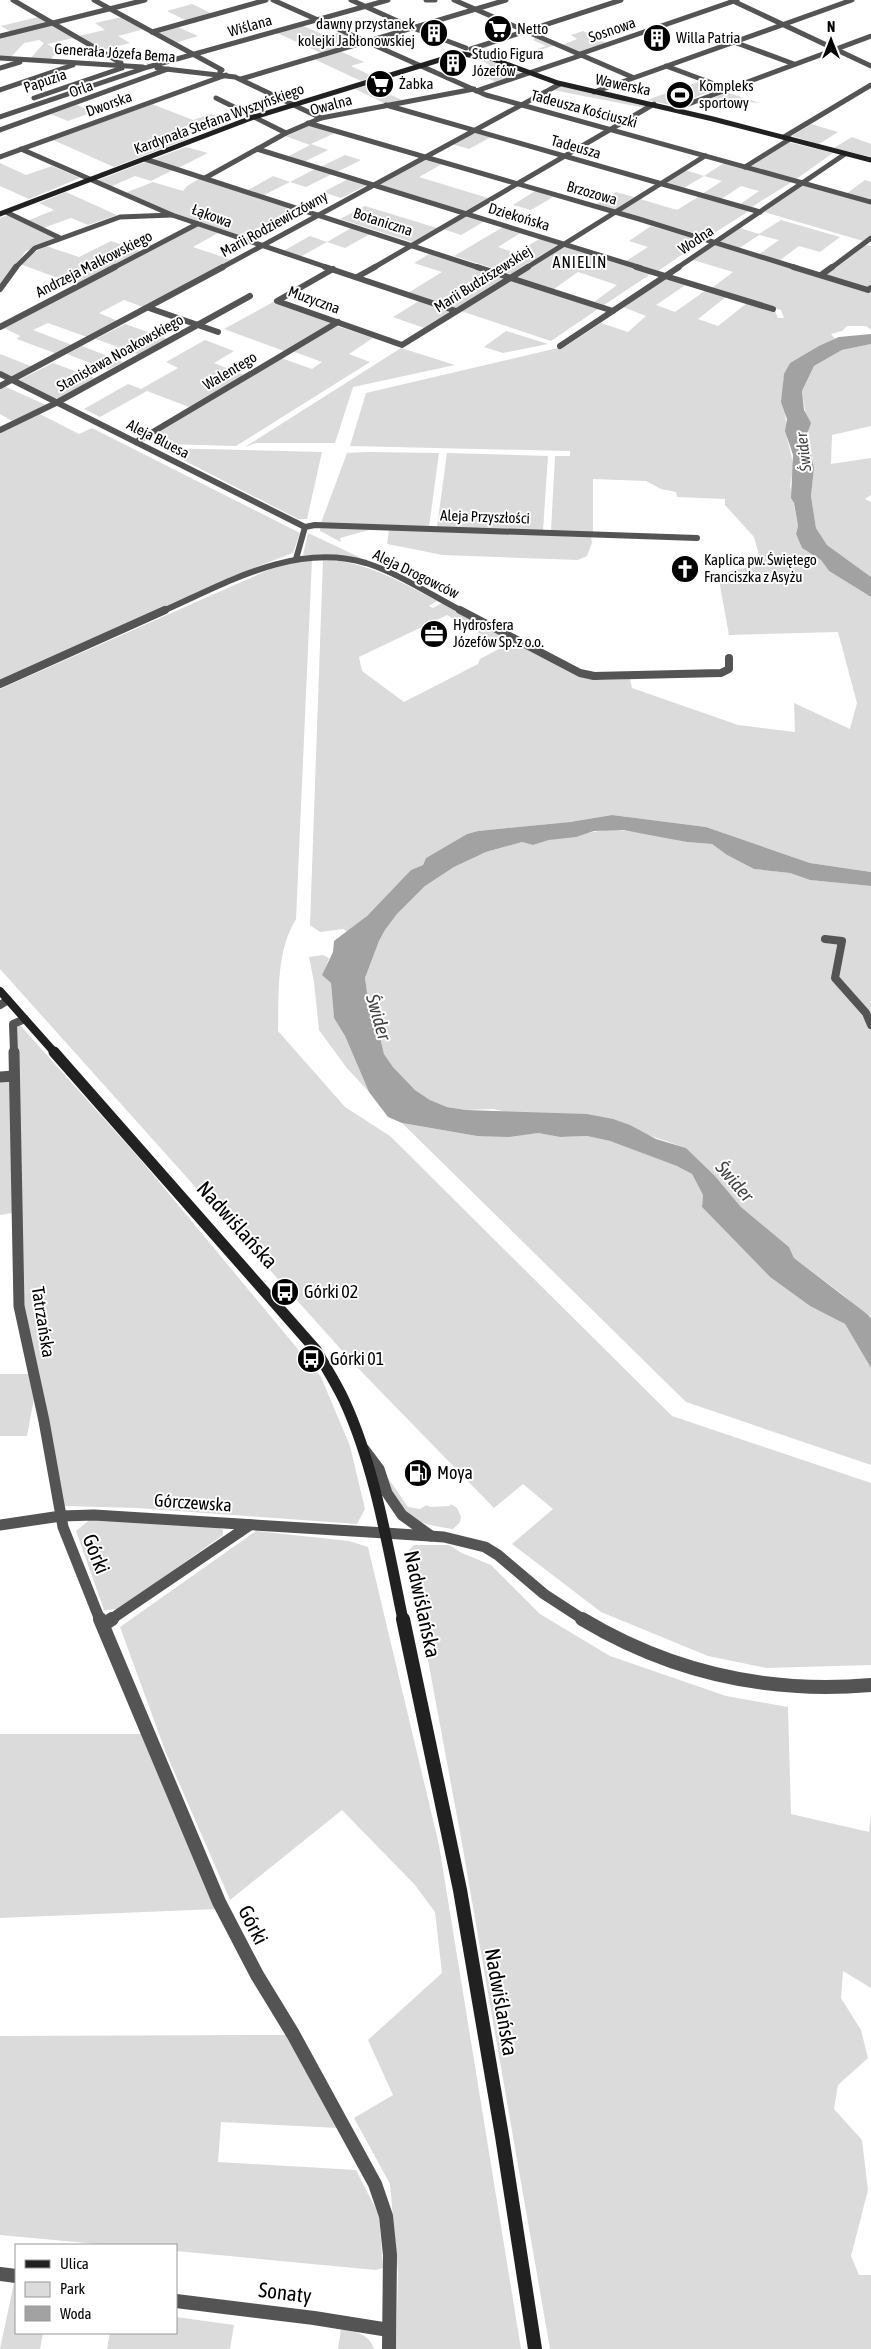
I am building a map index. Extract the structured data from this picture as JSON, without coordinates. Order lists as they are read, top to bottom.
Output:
{
  "streets": {
    "main road": ["Wawerska", "Kardynała Stefana Wyszyńskiego", "Nadwiślańska"],
    "street": [
      "Wiślana",
      "Sosnowa",
      "Generała Józefa Bema",
      "Papuzia",
      "Orla",
      "Dworska",
      "Owalna",
      "Tadeusza Kościuszki",
      "Tadeusza",
      "Brzozowa",
      "Łąkowa",
      "Dziekońska",
      "Botaniczna",
      "Marii Rodziewiczówny",
      "Wodna",
      "Andrzeja Małkowskiego",
      "Marii Budziszewskiej",
      "Muzyczna",
      "Stanisława Noakowskiego",
      "Walentego",
      "Aleja Bluesa",
      "Aleja Przyszłości",
      "Aleja Drogowców",
      "Tatrzańska",
      "Górczewska",
      "Górki",
      "Sonaty"
    ]
  },
  "crossings": [
    ["Wiślana", "Generała Józefa Bema"],
    ["Wiślana", "Wawerska"],
    ["Wiślana", "Tadeusza Kościuszki"],
    ["Sosnowa", "Wawerska"],
    ["Sosnowa", "Owalna"],
    ["Generała Józefa Bema", "Papuzia"],
    ["Generała Józefa Bema", "Orla"],
    ["Generała Józefa Bema", "Dworska"],
    ["Generała Józefa Bema", "Kardynała Stefana Wyszyńskiego"],
    ["Wawerska", "Owalna"],
    ["Wawerska", "Kardynała Stefana Wyszyńskiego"],
    ["Wawerska", "Marii Rodziewiczówny"],
    ["Wawerska", "Wodna"],
    ["Dworska", "Łąkowa"],
    ["Owalna", "Tadeusza Kościuszki"],
    ["Owalna", "Tadeusza"],
    ["Owalna", "Brzozowa"],
    ["Owalna", "Dziekońska"],
    ["Owalna", "Botaniczna"],
    ["Tadeusza Kościuszki", "Kardynała Stefana Wyszyńskiego"],
    ["Tadeusza Kościuszki", "Marii Rodziewiczówny"],
    ["Tadeusza Kościuszki", "Wodna"],
    ["Tadeusza Kościuszki", "Marii Budziszewskiej"],
    ["Kardynała Stefana Wyszyńskiego", "Łąkowa"],
    ["Kardynała Stefana Wyszyńskiego", "Botaniczna"],
    ["Tadeusza", "Marii Rodziewiczówny"],
    ["Tadeusza", "Wodna"],
    ["Tadeusza", "Marii Budziszewskiej"],
    ["Brzozowa", "Marii Rodziewiczówny"],
    ["Brzozowa", "Wodna"],
    ["Brzozowa", "Marii Budziszewskiej"],
    ["Łąkowa", "Marii Rodziewiczówny"],
    ["Łąkowa", "Andrzeja Małkowskiego"],
    ["Łąkowa", "Marii Budziszewskiej"],
    ["Łąkowa", "Muzyczna"],
    ["Dziekońska", "Marii Rodziewiczówny"],
    ["Dziekońska", "Wodna"],
    ["Dziekońska", "Marii Budziszewskiej"],
    ["Botaniczna", "Marii Rodziewiczówny"],
    ["Botaniczna", "Wodna"],
    ["Botaniczna", "Marii Budziszewskiej"],
    ["Marii Rodziewiczówny", "Aleja Bluesa"],
    ["Marii Budziszewskiej", "Muzyczna"],
    ["Muzyczna", "Walentego"],
    ["Stanisława Noakowskiego", "Aleja Bluesa"],
    ["Walentego", "Aleja Bluesa"],
    ["Aleja Bluesa", "Aleja Przyszłości"],
    ["Nadwiślańska", "Tatrzańska"],
    ["Nadwiślańska", "Górczewska"],
    ["Tatrzańska", "Górczewska"],
    ["Tatrzańska", "Górki"],
    ["Górczewska", "Górki"],
    ["Górki", "Sonaty"]
  ],
  "districts": ["ANIELIN"],
  "water": ["Świder"],
  "places": {
    "supermarket": ["Netto", "Żabka"],
    "building": ["dawny przystanek kolejki Jabłonowskiej", "Willa Patria", "Studio Figura Józefów"],
    "sports": ["Kompleks sportowy"],
    "church": ["Kaplica pw. Świętego Franciszka z Asyżu"],
    "office": ["Hydrosfera Józefów Sp. z o.o."],
    "bus stop": ["Górki 02", "Górki 01"],
    "fuel station": ["Moya"]
  },
  "legend": ["Ulica", "Park", "Woda"],
  "north": "top"
}
